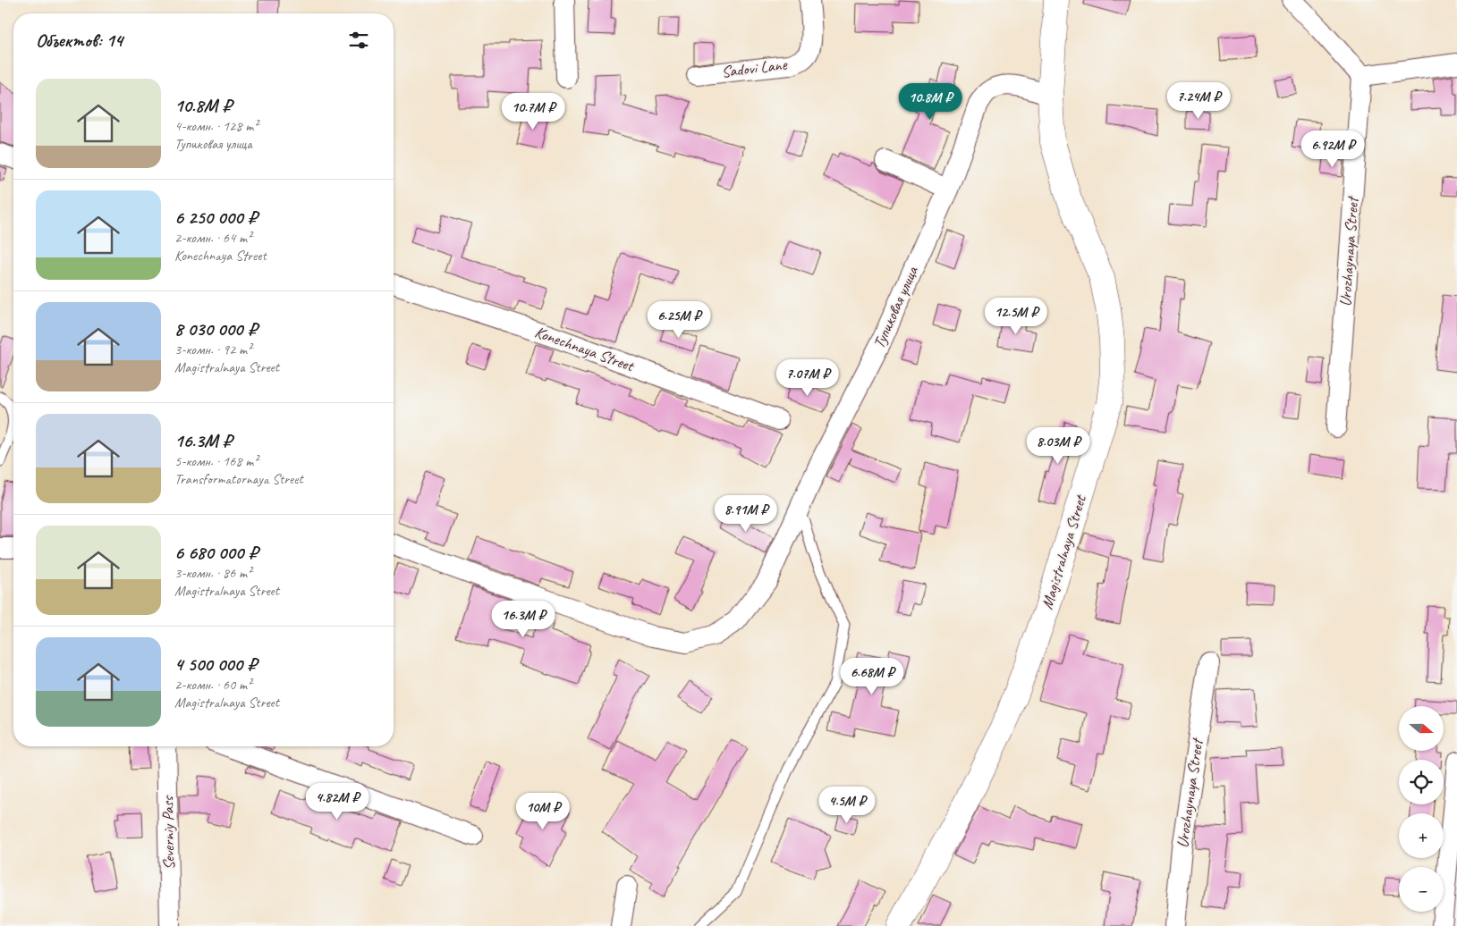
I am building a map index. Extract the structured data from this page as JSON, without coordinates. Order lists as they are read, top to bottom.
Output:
{
  "streets": {
    "street": [
      "Sadovi Lane",
      "Urozhaynaya Street",
      "Тупиковая улица",
      "Konechnaya Street",
      "Magistralnaya Street",
      "Severniy Pass"
    ]
  },
  "crossings": [
    ["Тупиковая улица", "Magistralnaya Street"]
  ],
  "north": "right",
  "page": {
    "heading": "Объектов: 14",
    "list": [
      {
        "name": "10.8M ₽",
        "note": "4-комн. · 128 m² · Тупиковая улица"
      },
      {
        "name": "6 250 000 ₽",
        "note": "2-комн. · 64 m² · Konechnaya Street"
      },
      {
        "name": "8 030 000 ₽",
        "note": "3-комн. · 92 m² · Magistralnaya Street"
      },
      {
        "name": "16.3M ₽",
        "note": "5-комн. · 168 m² · Transformatornaya Street"
      },
      {
        "name": "6 680 000 ₽",
        "note": "3-комн. · 86 m² · Magistralnaya Street"
      },
      {
        "name": "4 500 000 ₽",
        "note": "2-комн. · 60 m² · Magistralnaya Street"
      }
    ],
    "price": [
      "7.24M ₽",
      "10.8M ₽",
      "10.7M ₽",
      "6.92M ₽",
      "12.5M ₽",
      "6.25M ₽",
      "7.07M ₽",
      "8.03M ₽",
      "8.91M ₽",
      "16.3M ₽",
      "6.68M ₽",
      "4.82M ₽",
      "4.5M ₽",
      "10M ₽"
    ],
    "map_buttons": ["+", "−"]
  }
}
